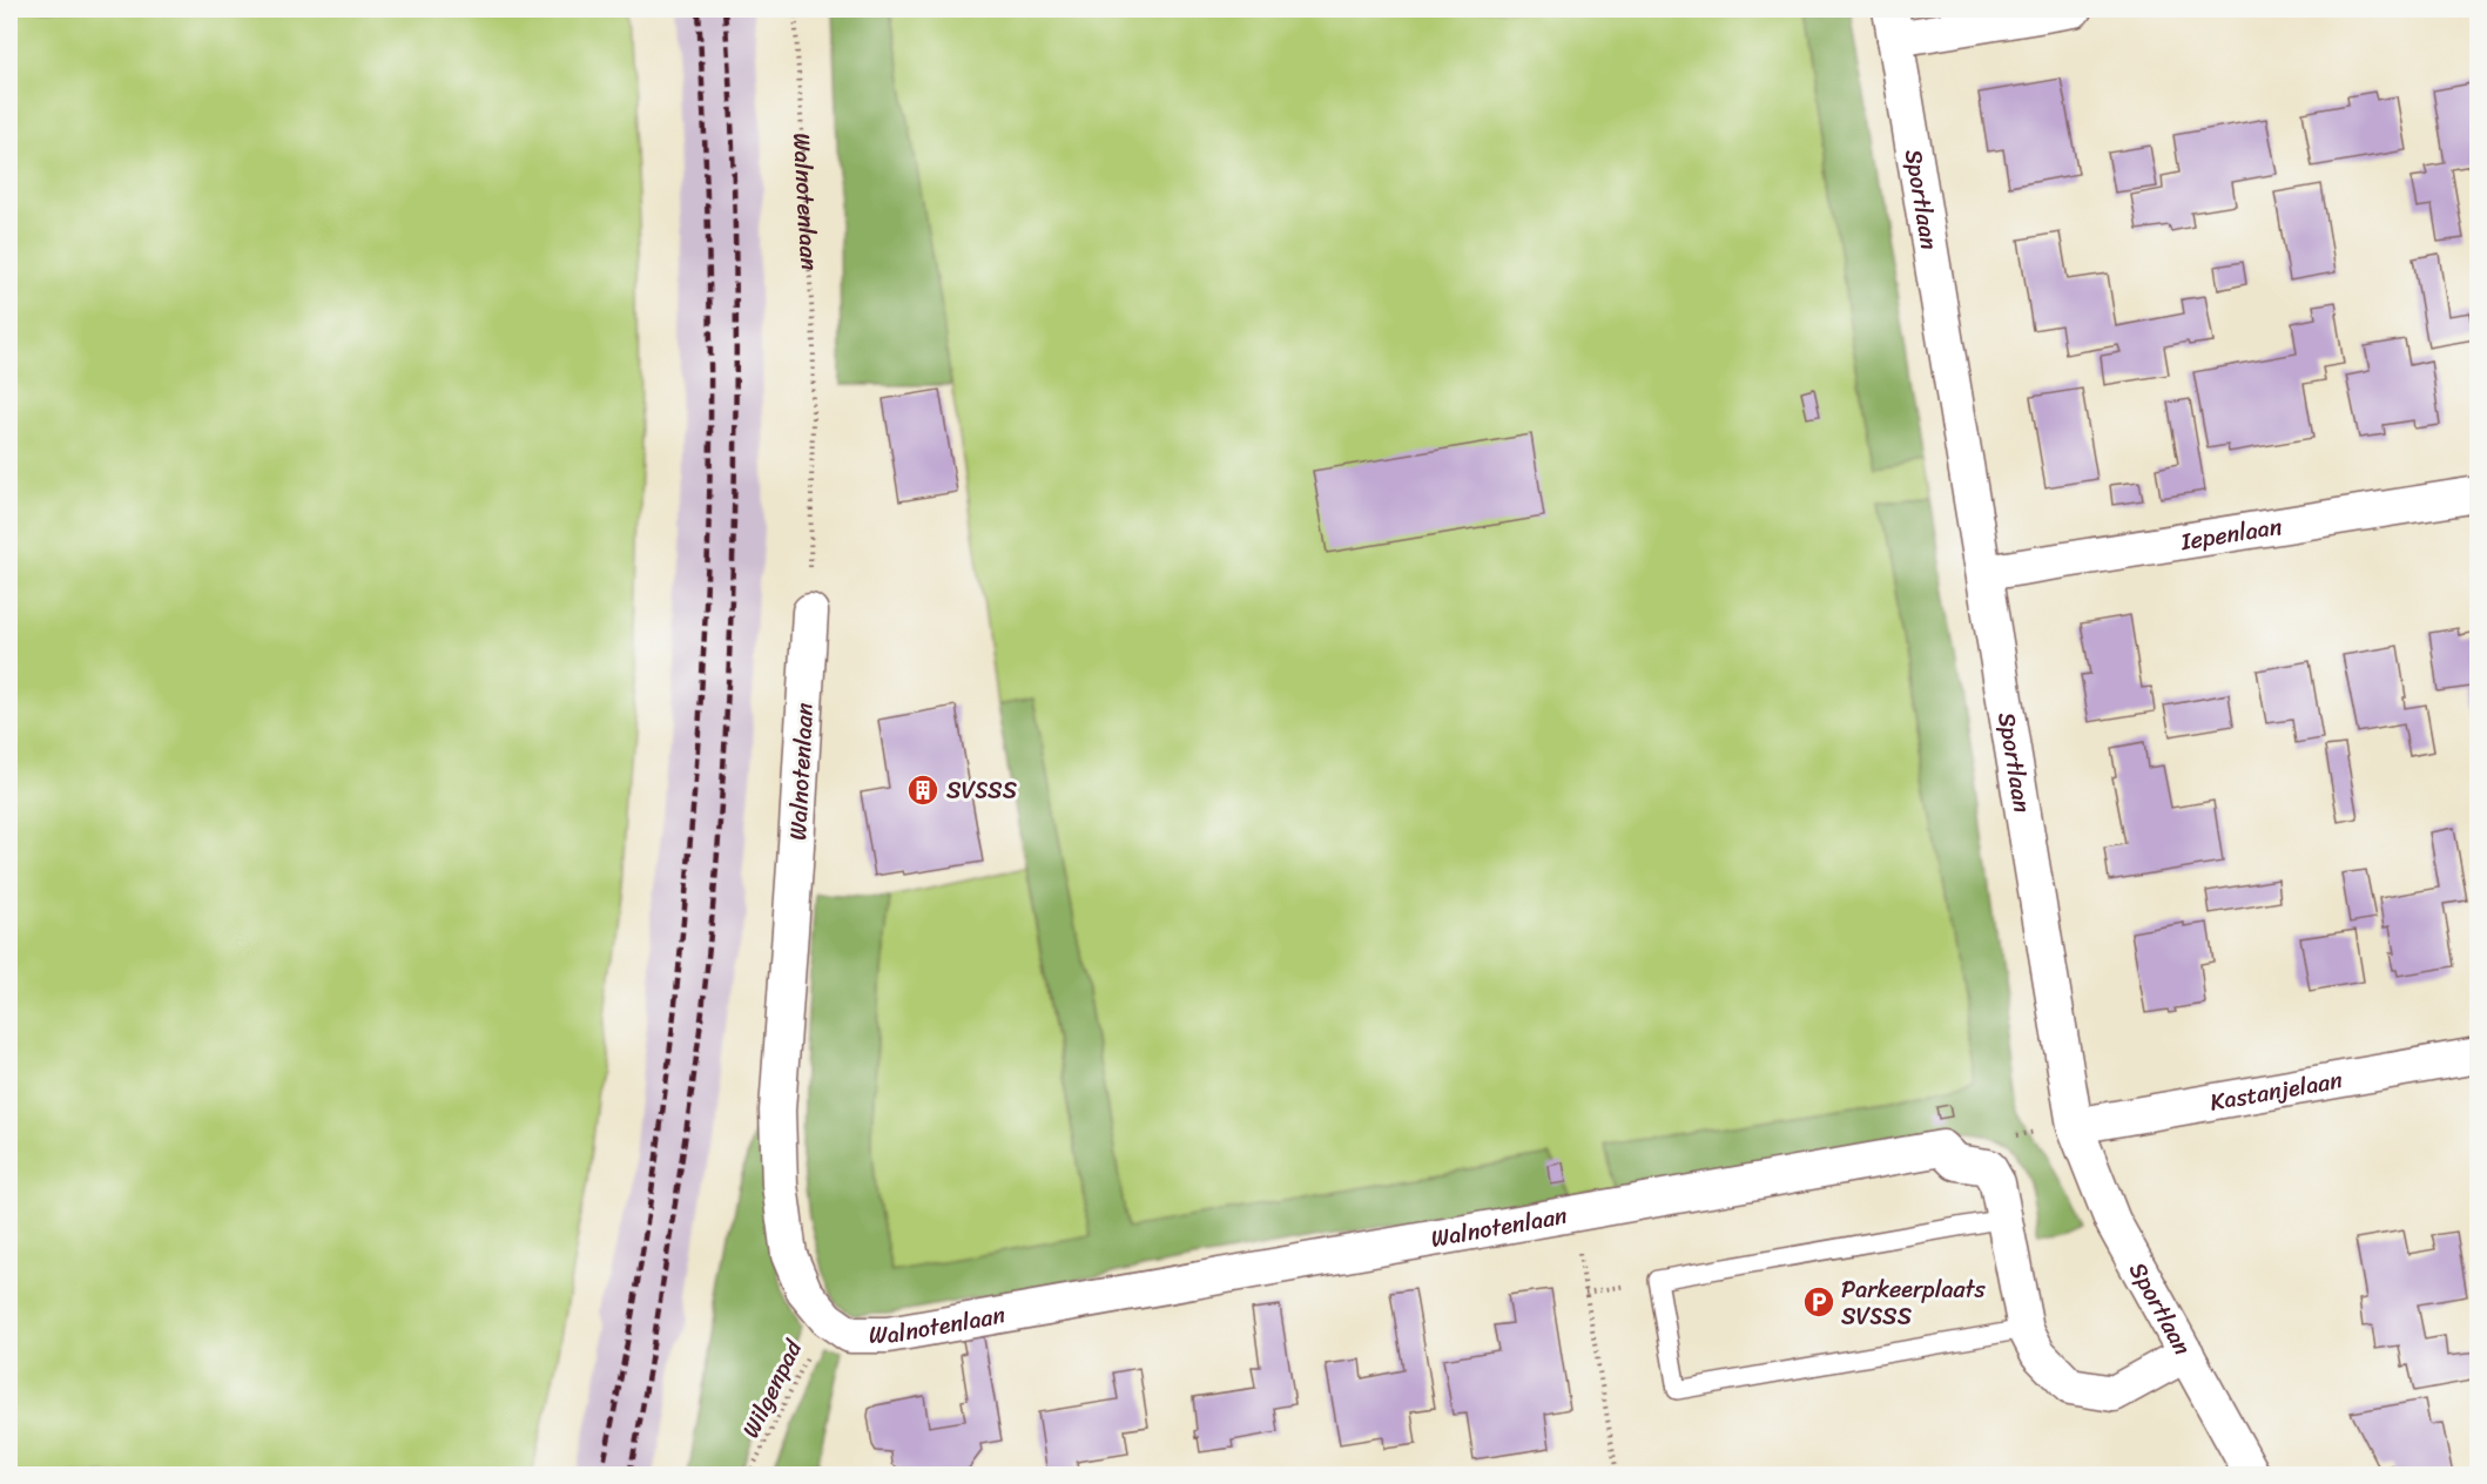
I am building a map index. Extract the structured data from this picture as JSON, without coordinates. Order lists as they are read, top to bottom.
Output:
{
  "streets": {
    "street": [
      "Sportlaan",
      "Walnotenlaan",
      "Iepenlaan",
      "Kastanjelaan"
    ],
    "path": ["Wilgenpad"]
  },
  "crossings": [
    ["Sportlaan", "Walnotenlaan"],
    ["Sportlaan", "Iepenlaan"],
    ["Sportlaan", "Kastanjelaan"],
    ["Walnotenlaan", "Wilgenpad"]
  ],
  "places": {
    "building": ["SVSSS"],
    "parking": ["Parkeerplaats SVSSS"]
  }
}
